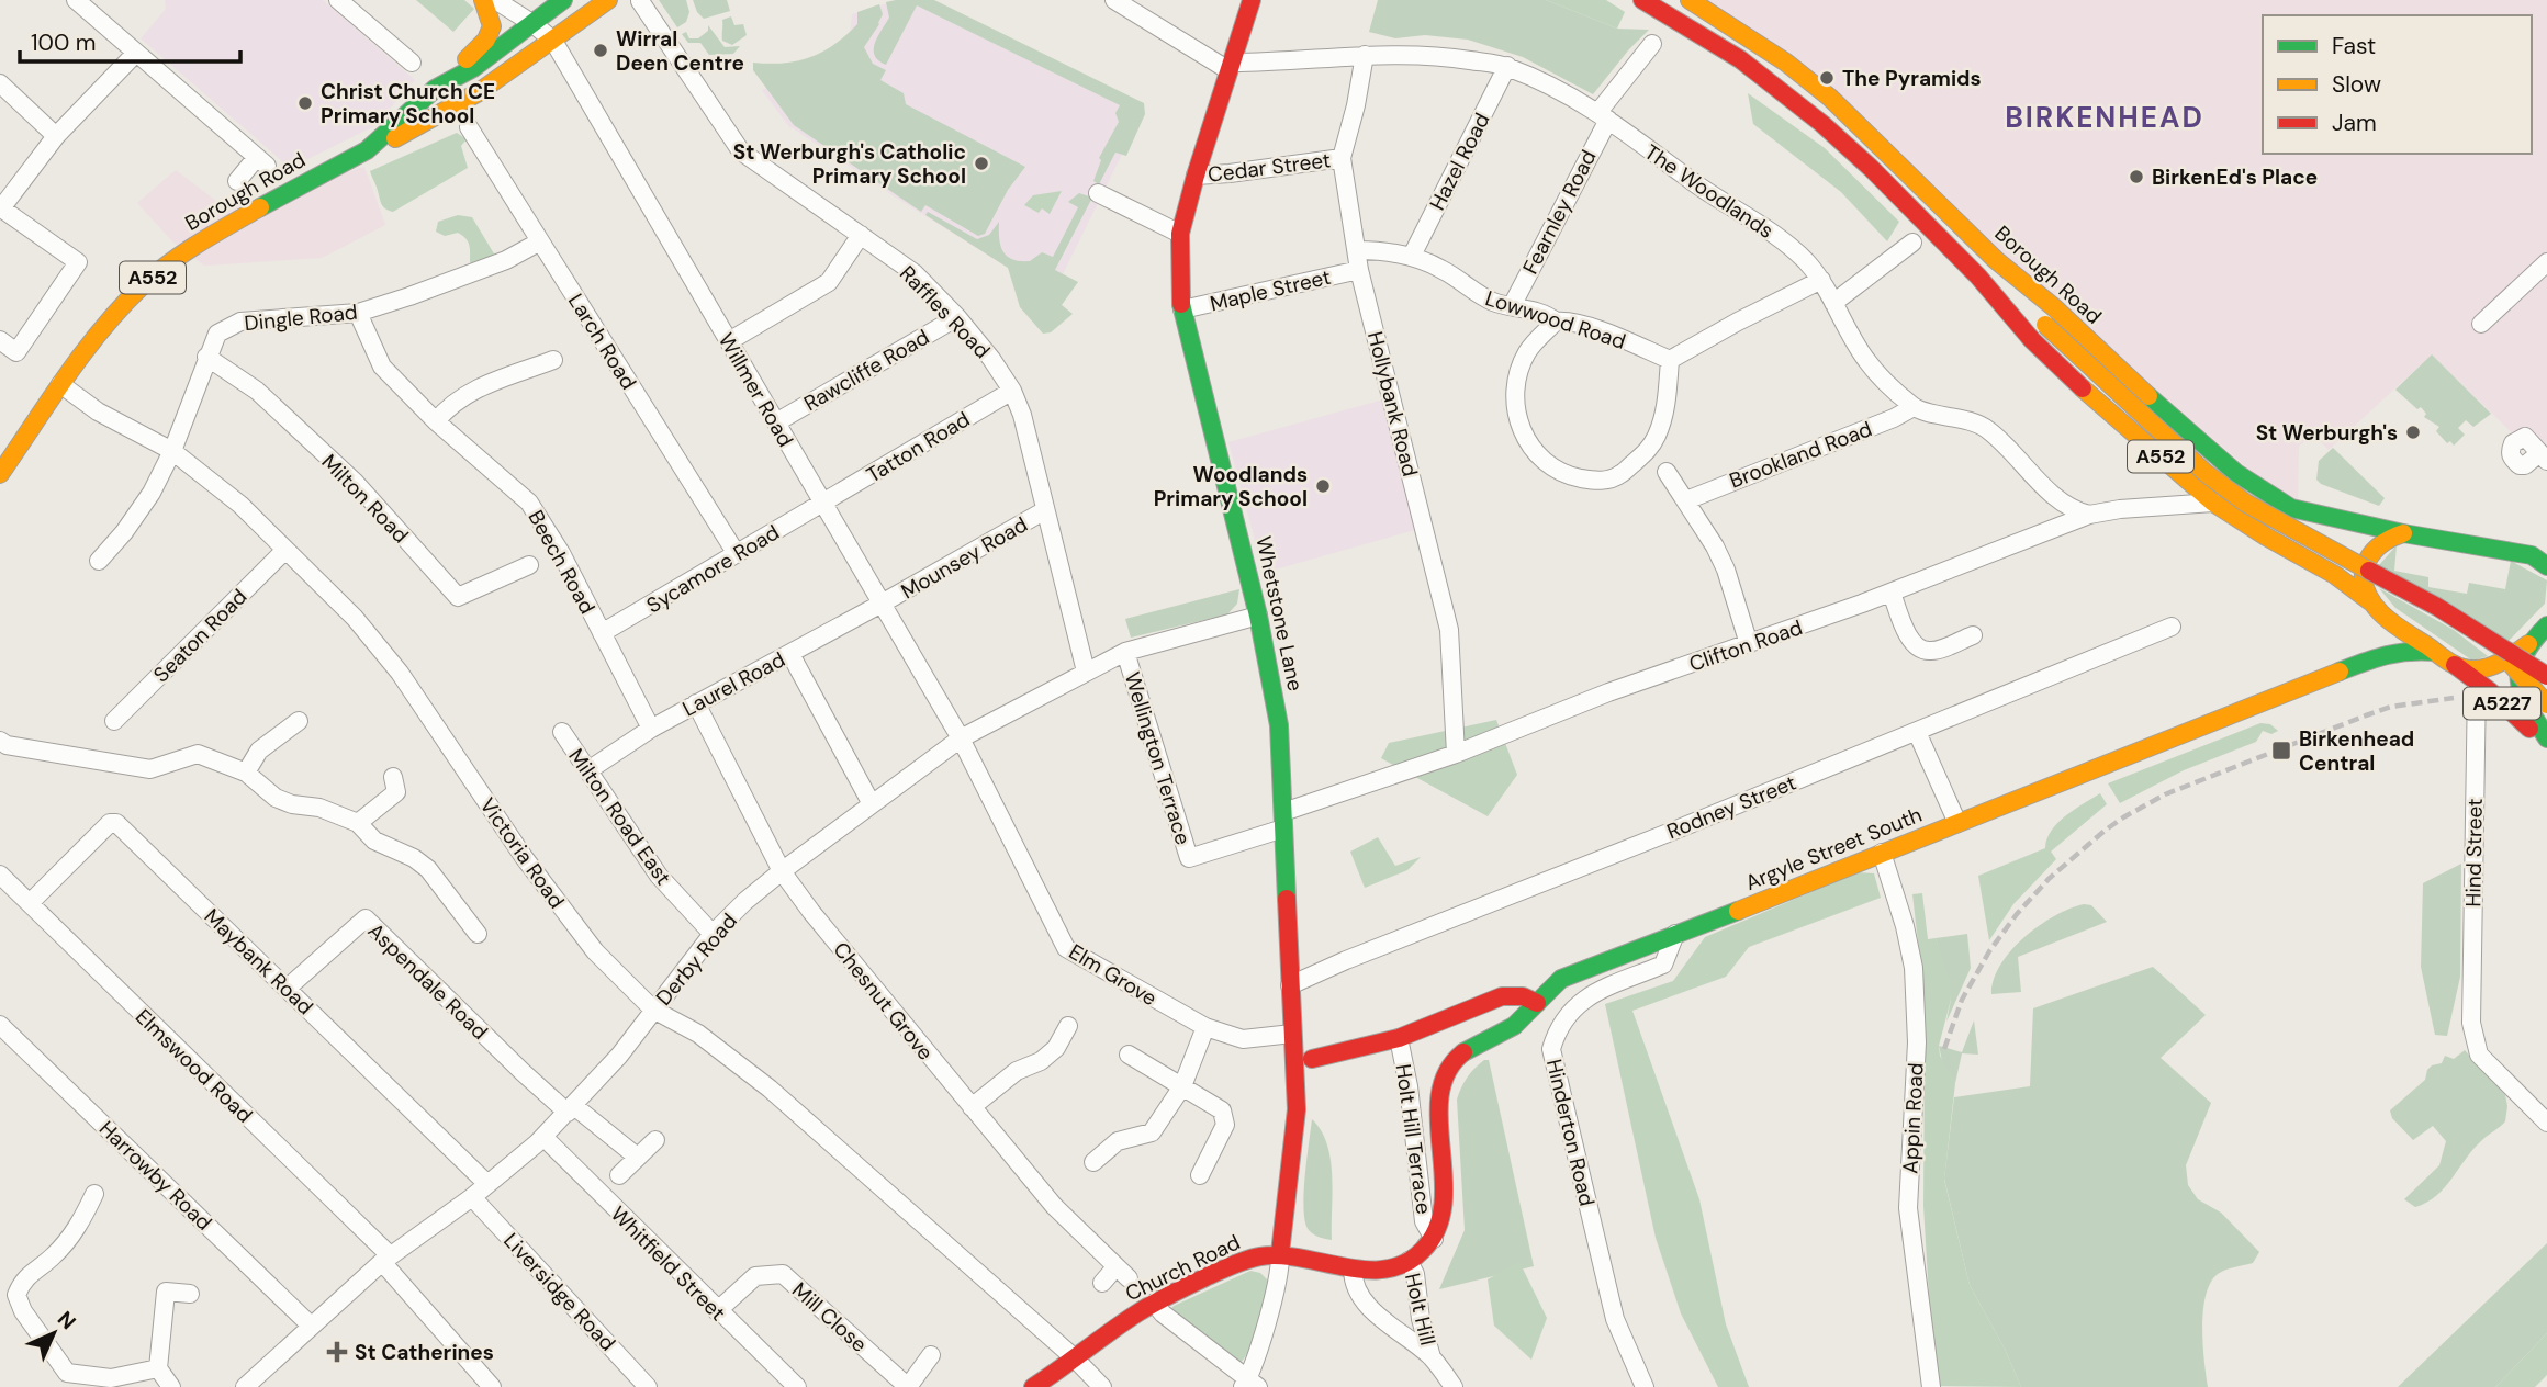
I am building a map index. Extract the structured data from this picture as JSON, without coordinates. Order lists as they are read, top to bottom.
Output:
{
  "streets": {
    "main road": [
      "Borough Road",
      "A552",
      "Whetstone Lane",
      "A5227",
      "Argyle Street South",
      "Church Road"
    ],
    "street": [
      "Hazel Road",
      "Cedar Street",
      "The Woodlands",
      "Fearnley Road",
      "Maple Street",
      "Raffles Road",
      "Dingle Road",
      "Lowwood Road",
      "Larch Road",
      "Rawcliffe Road",
      "Willmer Road",
      "Hollybank Road",
      "Tatton Road",
      "Brookland Road",
      "Milton Road",
      "Mounsey Road",
      "Beech Road",
      "Sycamore Road",
      "Seaton Road",
      "Clifton Road",
      "Laurel Road",
      "Wellington Terrace",
      "Rodney Street",
      "Milton Road East",
      "Victoria Road",
      "Hind Street",
      "Derby Road",
      "Maybank Road",
      "Elm Grove",
      "Aspendale Road",
      "Chesnut Grove",
      "Elmswood Road",
      "Appin Road",
      "Hinderton Road",
      "Holt Hill Terrace",
      "Harrowby Road",
      "Whitfield Street",
      "Liversidge Road",
      "Holt Hill",
      "Mill Close"
    ]
  },
  "crossings": [
    ["Hazel Road", "The Woodlands"],
    ["Hazel Road", "Lowwood Road"],
    ["Cedar Street", "Hollybank Road"],
    ["Cedar Street", "Whetstone Lane"],
    ["Borough Road", "A552"],
    ["Borough Road", "Willmer Road"],
    ["Borough Road", "Victoria Road"],
    ["The Woodlands", "Fearnley Road"],
    ["The Woodlands", "Hollybank Road"],
    ["The Woodlands", "Brookland Road"],
    ["The Woodlands", "Whetstone Lane"],
    ["Fearnley Road", "Lowwood Road"],
    ["A552", "Willmer Road"],
    ["A552", "Clifton Road"],
    ["A552", "A5227"],
    ["A552", "Argyle Street South"],
    ["Maple Street", "Hollybank Road"],
    ["Maple Street", "Whetstone Lane"],
    ["Raffles Road", "Rawcliffe Road"],
    ["Raffles Road", "Tatton Road"],
    ["Raffles Road", "Mounsey Road"],
    ["Raffles Road", "Derby Road"],
    ["Dingle Road", "Larch Road"],
    ["Dingle Road", "Milton Road"],
    ["Dingle Road", "Beech Road"],
    ["Dingle Road", "Victoria Road"],
    ["Lowwood Road", "Hollybank Road"],
    ["Larch Road", "Sycamore Road"],
    ["Rawcliffe Road", "Willmer Road"],
    ["Willmer Road", "Tatton Road"],
    ["Willmer Road", "Mounsey Road"],
    ["Willmer Road", "Sycamore Road"],
    ["Willmer Road", "Laurel Road"],
    ["Willmer Road", "Derby Road"],
    ["Willmer Road", "Elm Grove"],
    ["Hollybank Road", "Clifton Road"],
    ["Tatton Road", "Sycamore Road"],
    ["Mounsey Road", "Laurel Road"],
    ["Beech Road", "Sycamore Road"],
    ["Beech Road", "Laurel Road"],
    ["Whetstone Lane", "Clifton Road"],
    ["Whetstone Lane", "Wellington Terrace"],
    ["Whetstone Lane", "Rodney Street"],
    ["Whetstone Lane", "Derby Road"],
    ["Whetstone Lane", "Elm Grove"],
    ["Whetstone Lane", "Church Road"],
    ["Seaton Road", "Victoria Road"],
    ["Clifton Road", "Wellington Terrace"],
    ["Laurel Road", "Milton Road East"],
    ["Laurel Road", "Chesnut Grove"],
    ["A5227", "Hind Street"],
    ["Wellington Terrace", "Derby Road"],
    ["Milton Road East", "Derby Road"],
    ["Argyle Street South", "Appin Road"],
    ["Argyle Street South", "Hinderton Road"],
    ["Argyle Street South", "Holt Hill Terrace"],
    ["Victoria Road", "Derby Road"],
    ["Victoria Road", "Church Road"],
    ["Derby Road", "Maybank Road"],
    ["Derby Road", "Elm Grove"],
    ["Derby Road", "Aspendale Road"],
    ["Derby Road", "Chesnut Grove"],
    ["Derby Road", "Elmswood Road"],
    ["Derby Road", "Harrowby Road"],
    ["Derby Road", "Whitfield Street"],
    ["Derby Road", "Liversidge Road"],
    ["Maybank Road", "Aspendale Road"],
    ["Maybank Road", "Elmswood Road"],
    ["Whitfield Street", "Mill Close"]
  ],
  "districts": ["BIRKENHEAD"],
  "places": {
    "other": [
      "Wirral Deen Centre",
      "The Pyramids",
      "Christ Church CE Primary School",
      "St Werburgh's Catholic Primary School",
      "BirkenEd's Place",
      "St Werburgh's",
      "Woodlands Primary School"
    ],
    "transit": ["Birkenhead Central"],
    "health": ["St Catherines"]
  },
  "legend": ["Fast", "Slow", "Jam"],
  "scale_bar": "100 m",
  "north": "top right"
}
